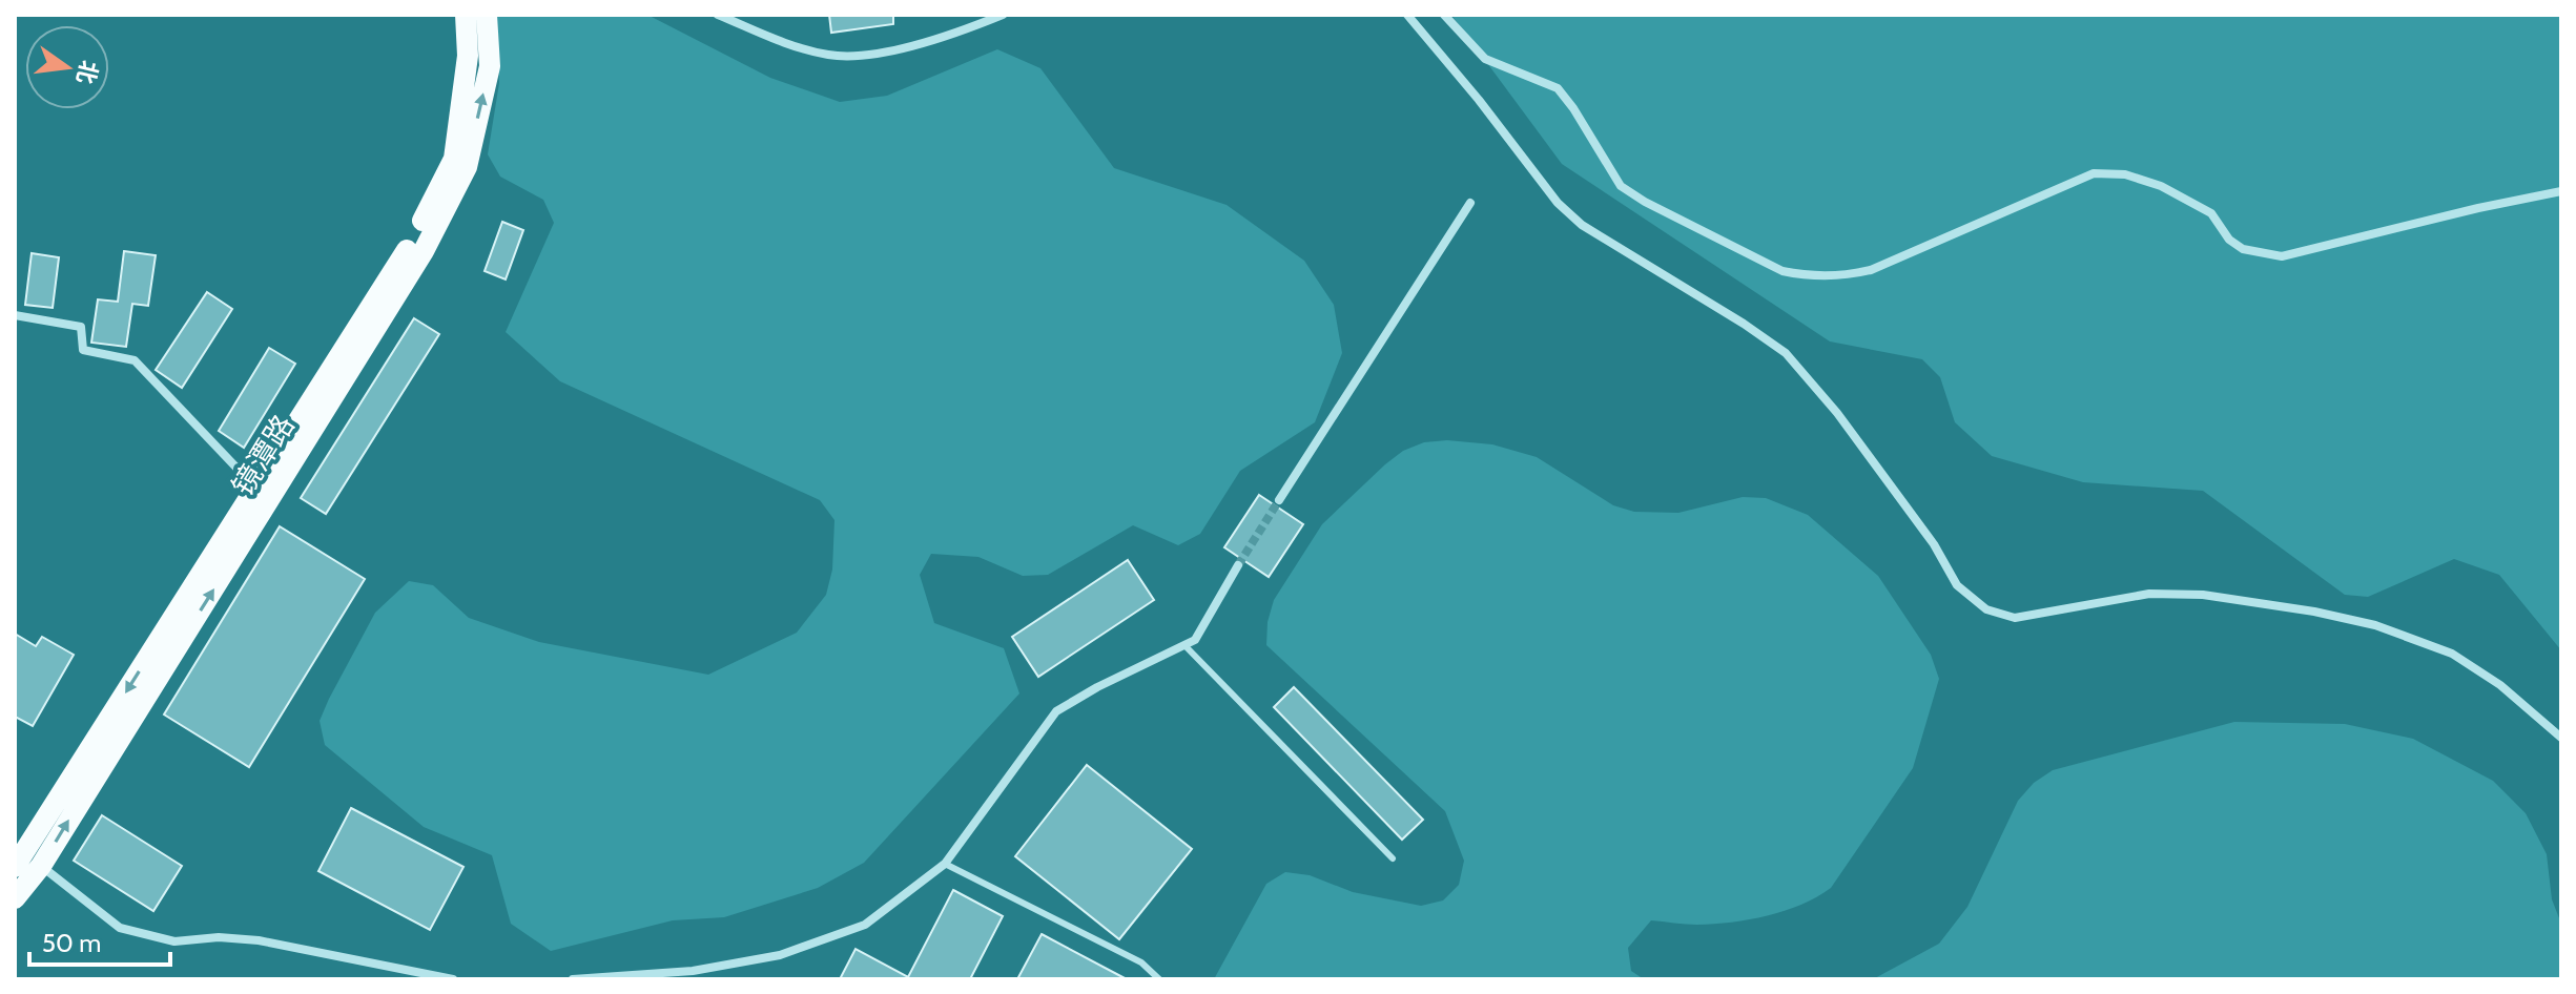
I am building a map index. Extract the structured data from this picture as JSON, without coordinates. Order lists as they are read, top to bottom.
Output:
{
  "streets": {
    "main road": ["镜潭路"]
  },
  "scale_bar": "50 m",
  "north": "right"
}
